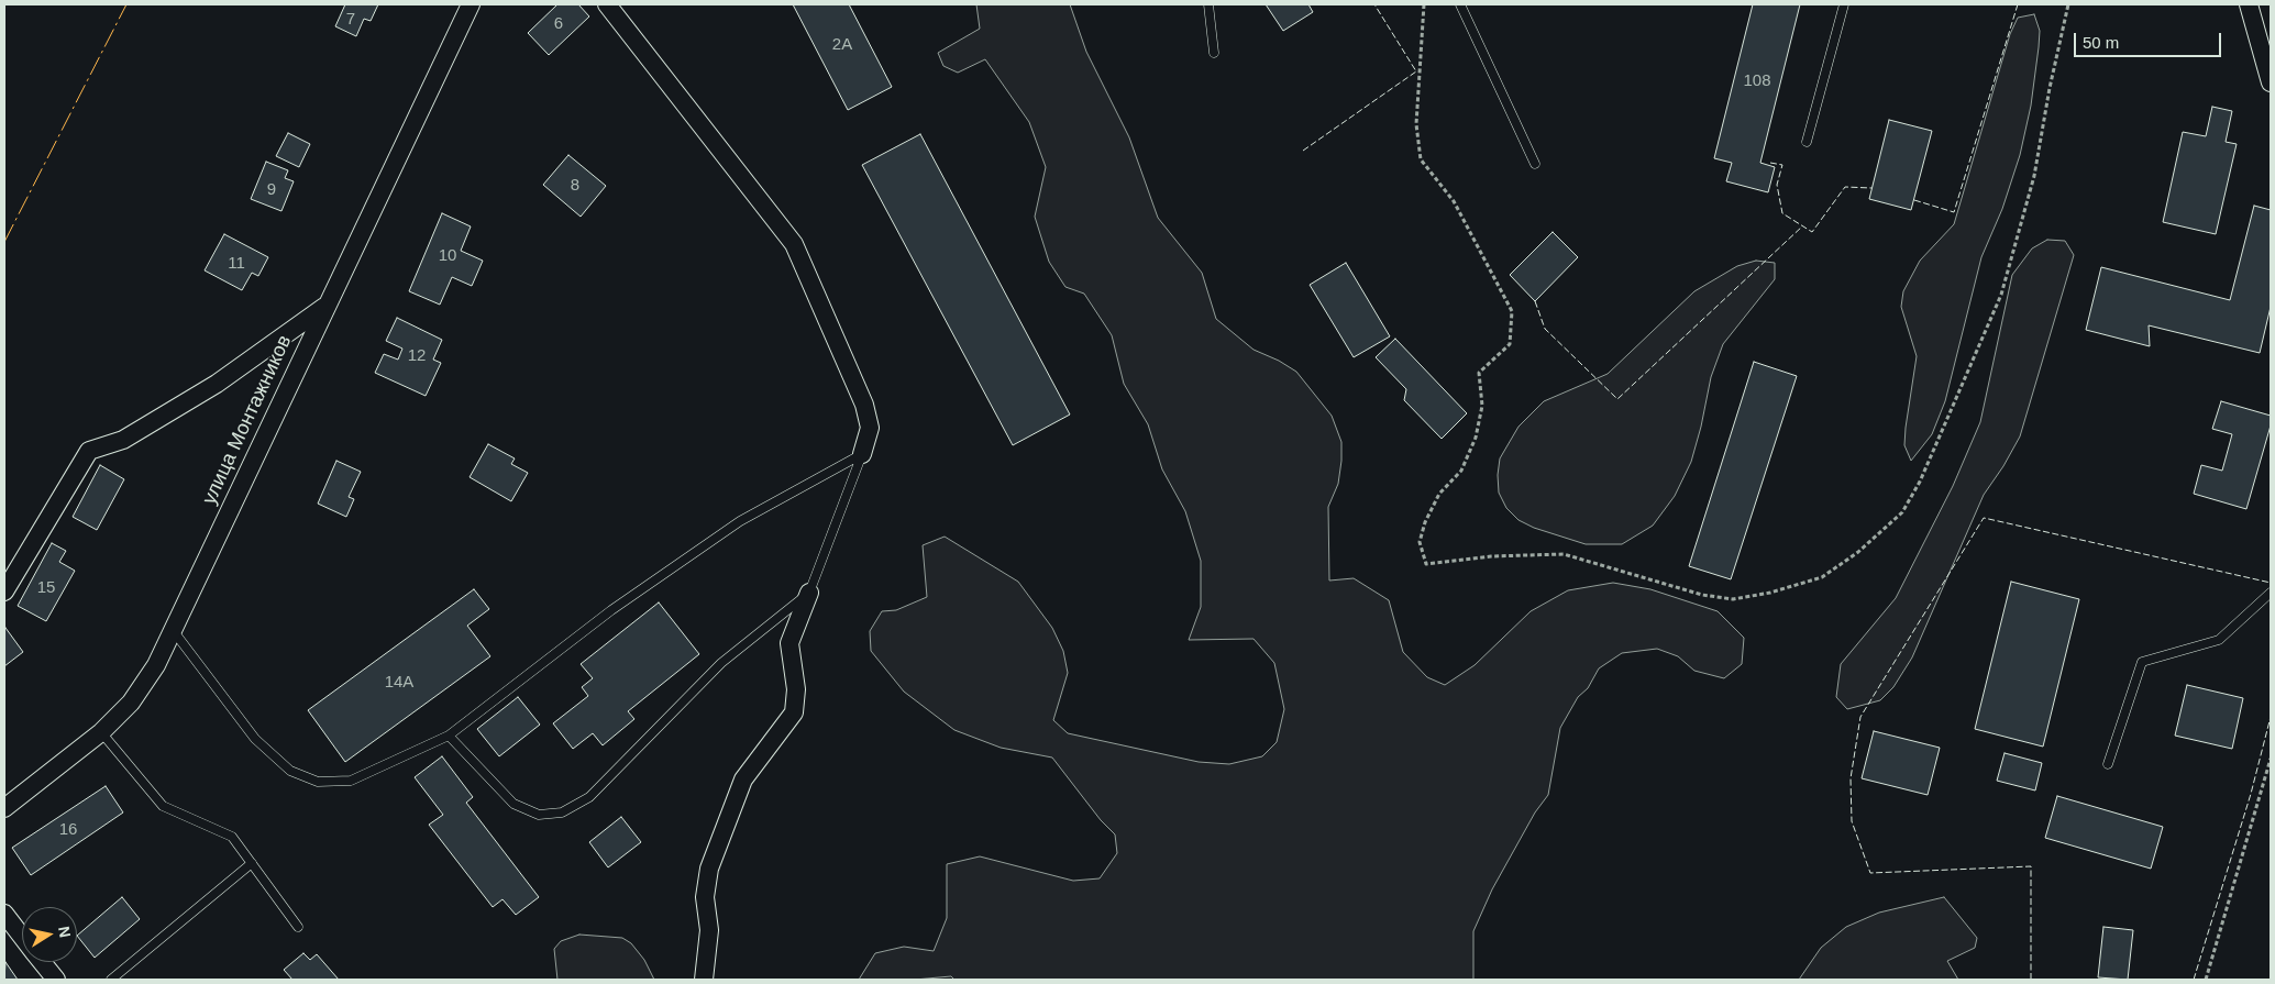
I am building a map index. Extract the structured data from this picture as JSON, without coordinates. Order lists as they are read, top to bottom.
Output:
{
  "streets": {
    "street": ["улица Монтажников"]
  },
  "house_numbers": [
    "7",
    "6",
    "2А",
    "108",
    "8",
    "9",
    "10",
    "11",
    "12",
    "15",
    "14А",
    "16"
  ],
  "scale_bar": "50 m",
  "north": "right"
}
